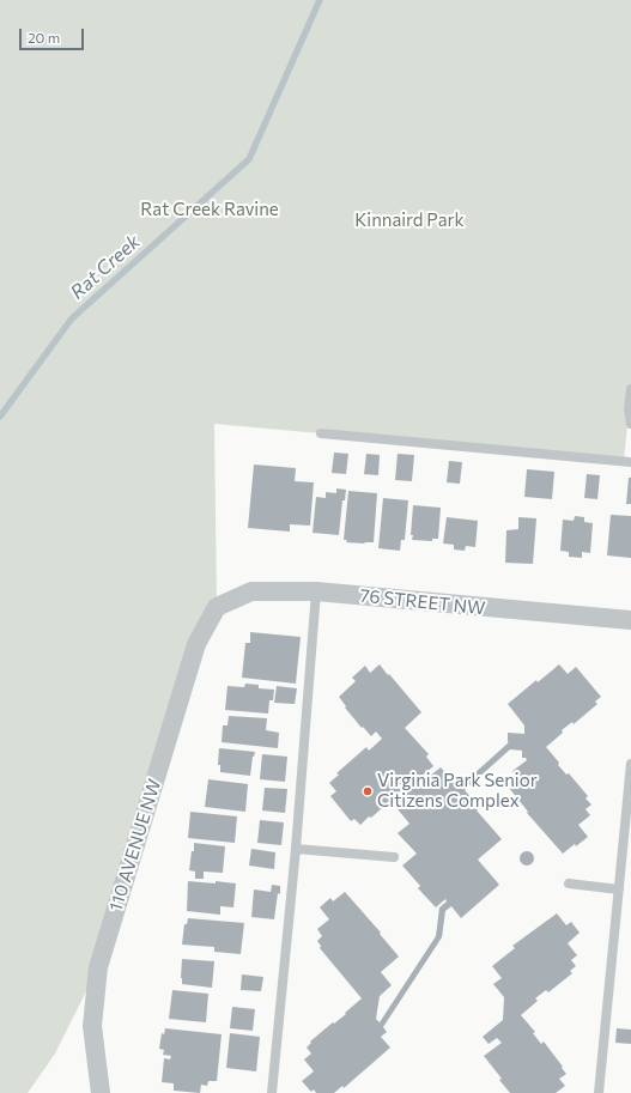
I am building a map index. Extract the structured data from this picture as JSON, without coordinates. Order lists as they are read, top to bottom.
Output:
{
  "streets": {
    "street": ["76 STREET NW", "110 AVENUE NW"]
  },
  "crossings": [
    ["76 STREET NW", "110 AVENUE NW"]
  ],
  "water": ["Rat Creek"],
  "parks": ["Rat Creek Ravine", "Kinnaird Park"],
  "places": ["Virginia Park Senior Citizens Complex"],
  "scale_bar": "20 m"
}
